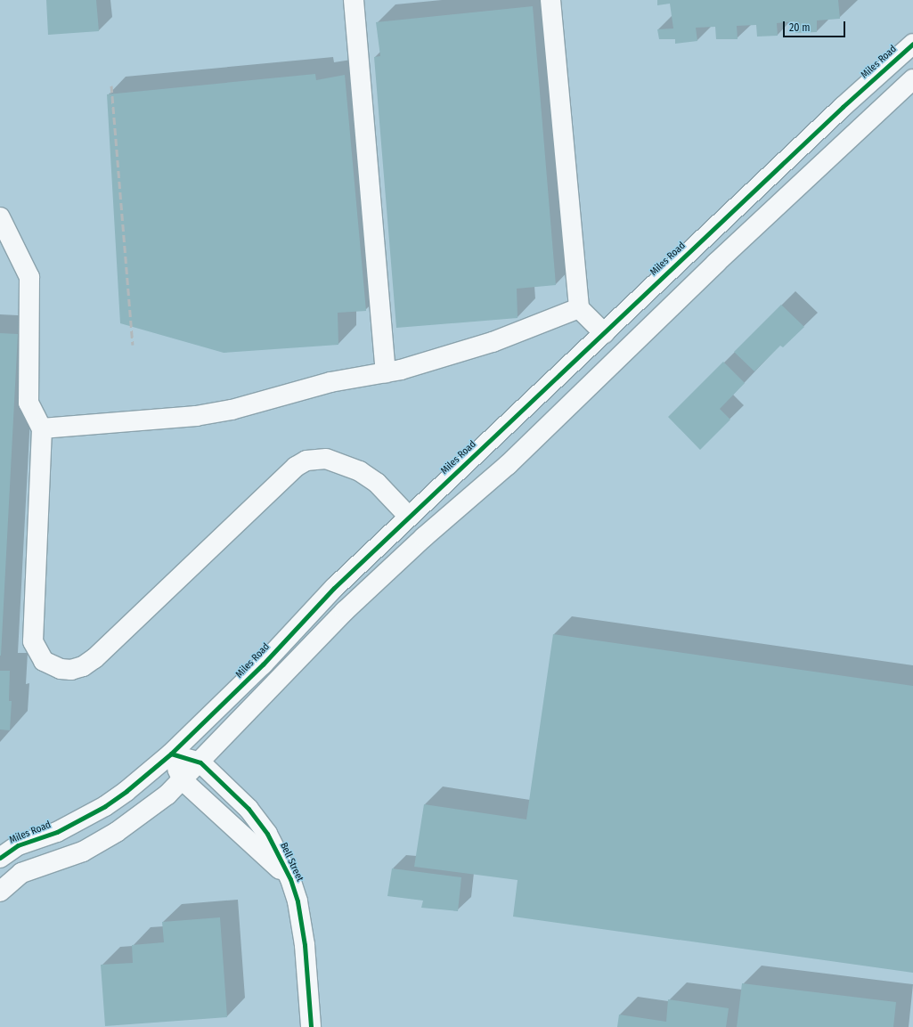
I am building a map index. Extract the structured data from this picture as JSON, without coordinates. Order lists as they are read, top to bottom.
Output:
{
  "streets": {
    "street": ["Miles Road", "Bell Street"]
  },
  "crossings": [
    ["Miles Road", "Bell Street"]
  ],
  "scale_bar": "20 m"
}
